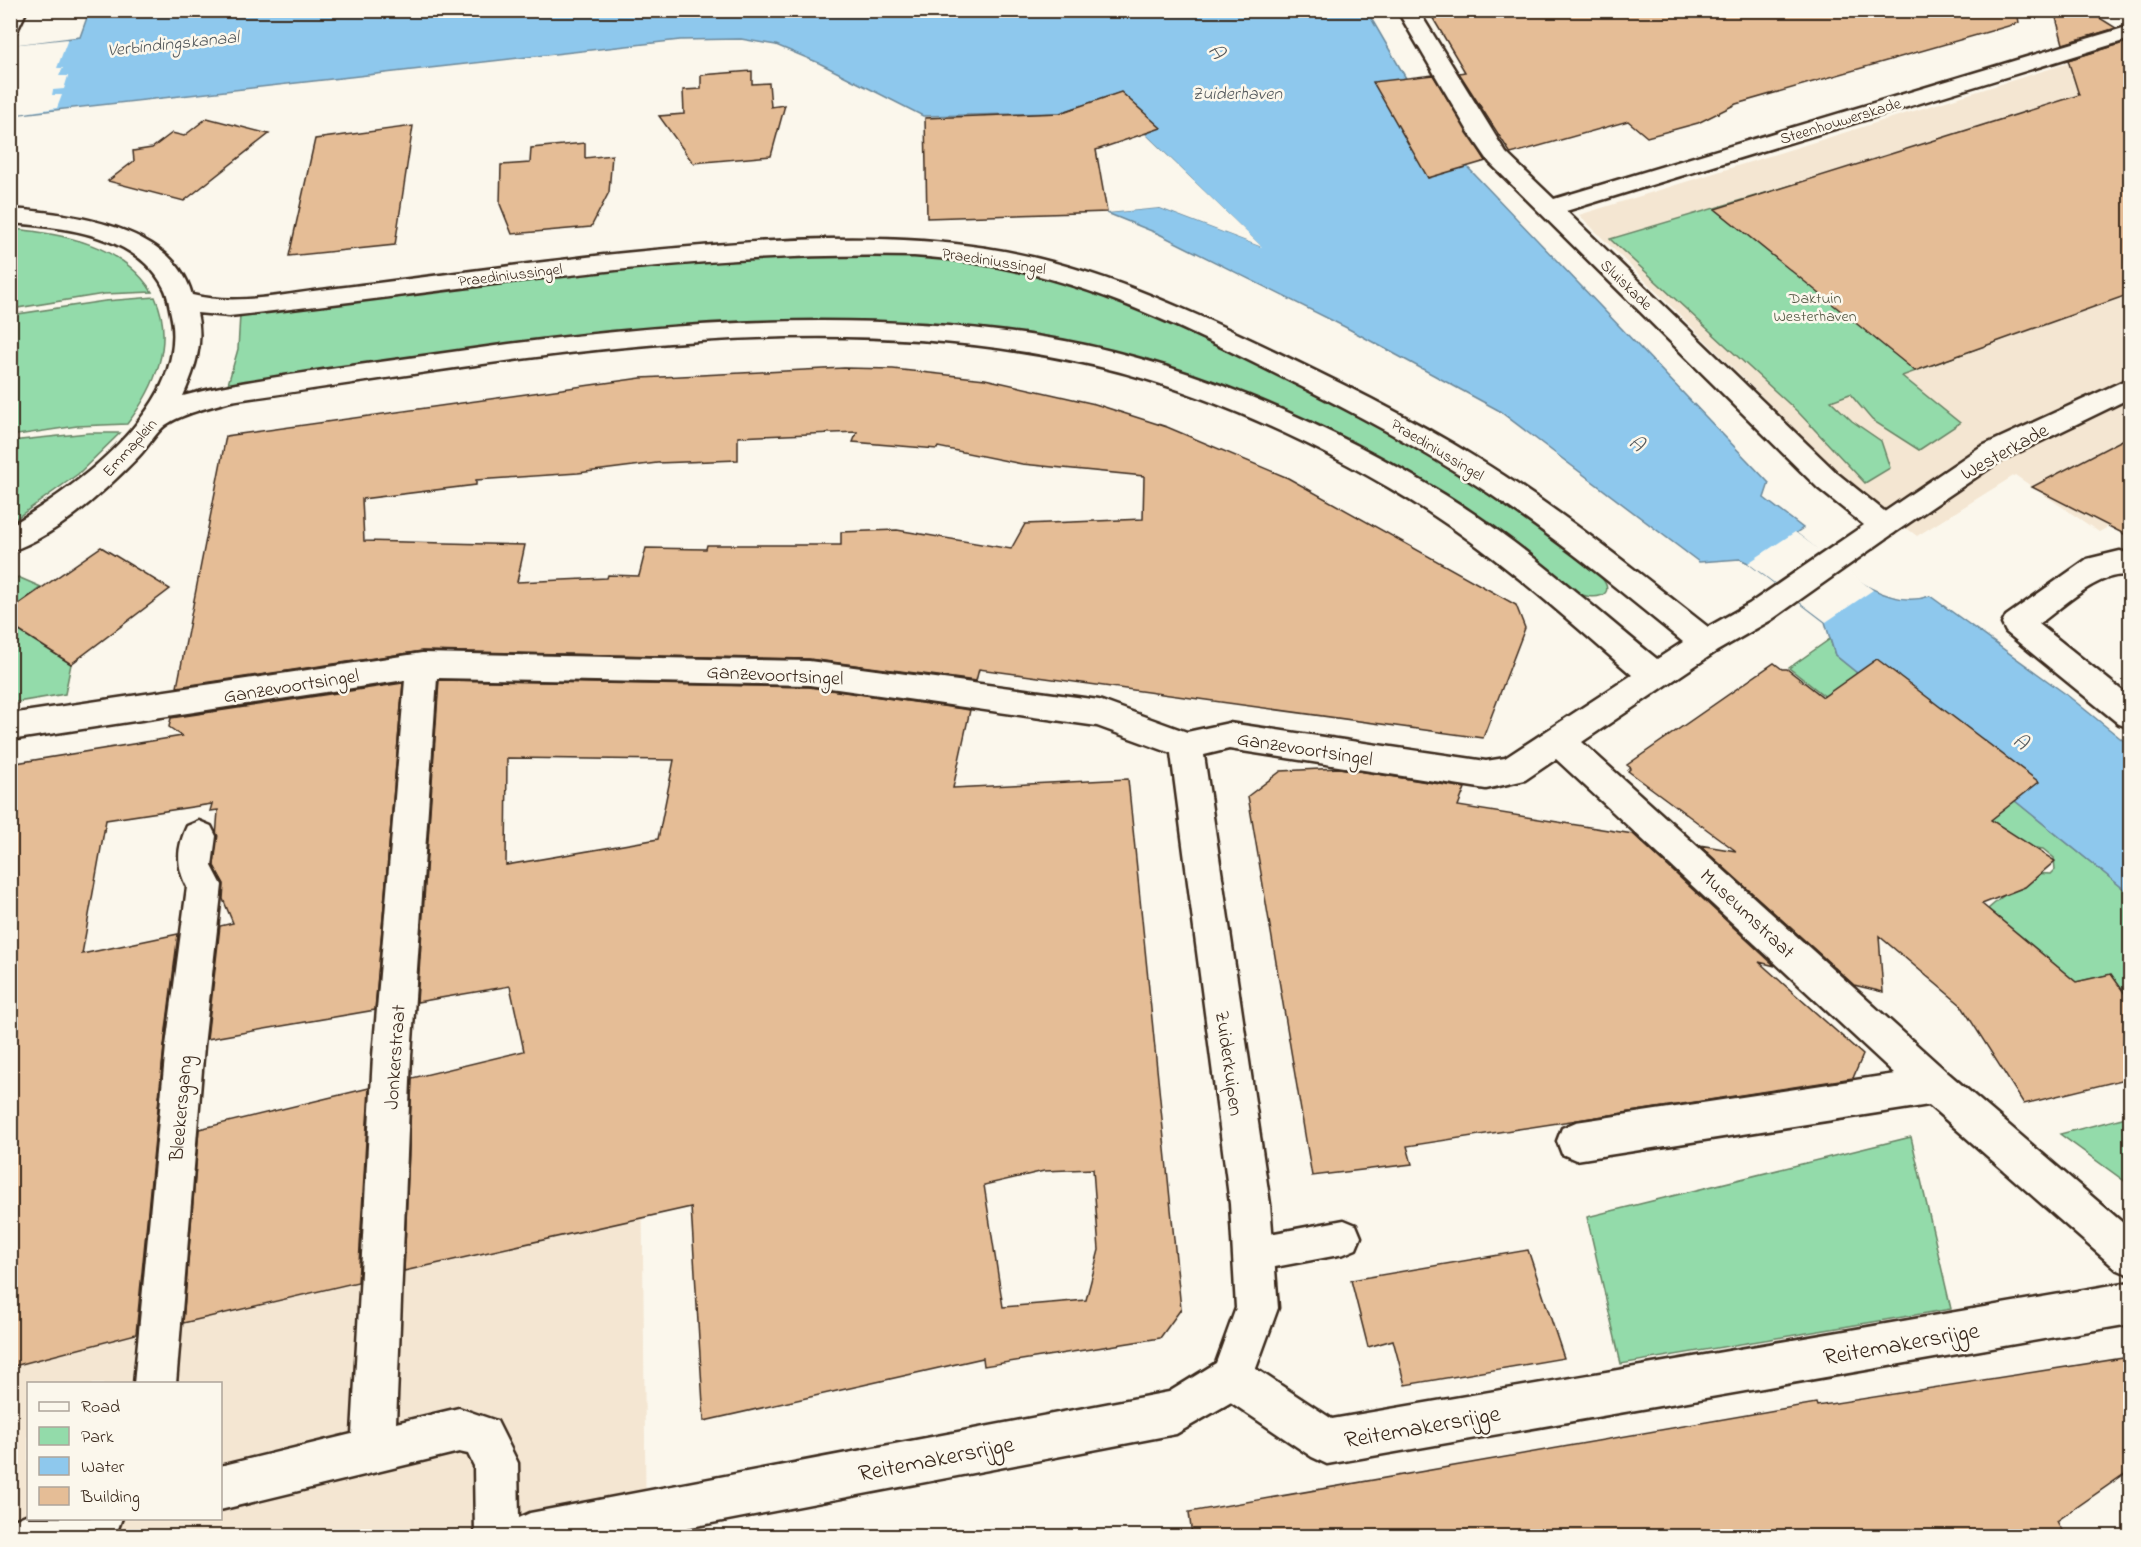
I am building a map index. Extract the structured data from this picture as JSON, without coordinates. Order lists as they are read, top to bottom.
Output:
{
  "streets": {
    "street": [
      "Steenhouwerskade",
      "Praediniussingel",
      "Sluiskade",
      "Emmaplein",
      "Westerkade",
      "Ganzevoortsingel",
      "Museumstraat",
      "Jonkerstraat",
      "Zuiderkuipen",
      "Bleekersgang",
      "Reitemakersrijge"
    ]
  },
  "crossings": [
    ["Steenhouwerskade", "Sluiskade"],
    ["Praediniussingel", "Emmaplein"],
    ["Sluiskade", "Westerkade"],
    ["Ganzevoortsingel", "Museumstraat"],
    ["Ganzevoortsingel", "Jonkerstraat"],
    ["Ganzevoortsingel", "Zuiderkuipen"],
    ["Zuiderkuipen", "Reitemakersrijge"]
  ],
  "water": ["Verbindingskanaal", "A", "Zuiderhaven"],
  "parks": ["Daktuin Westerhaven"],
  "legend": [
    "Road",
    "Park",
    "Water",
    "Building"
  ]
}
